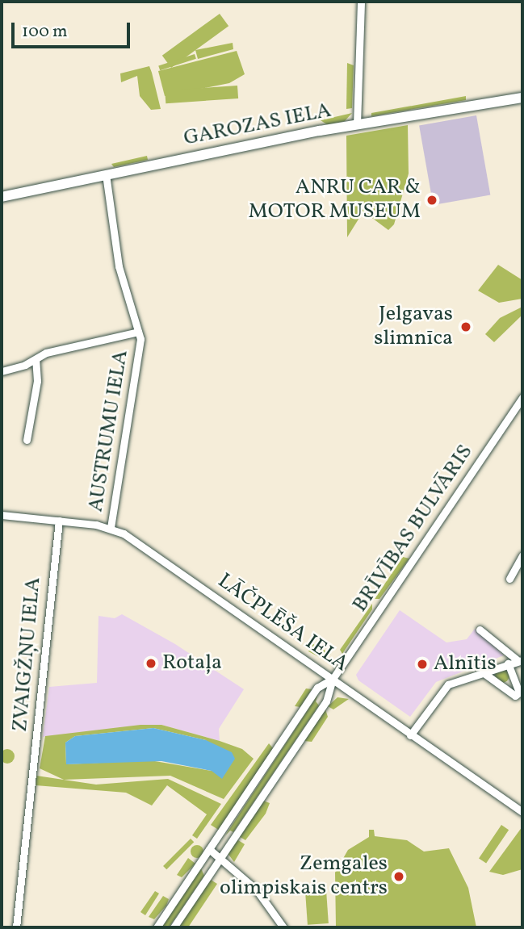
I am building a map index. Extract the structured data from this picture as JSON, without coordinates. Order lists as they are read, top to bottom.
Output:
{
  "streets": {
    "main road": ["GAROZAS IELA"],
    "street": [
      "AUSTRUMU IELA",
      "BRĪVĪBAS BULVĀRIS",
      "LĀČPLĒŠA IELA",
      "ZVAIGŽŅU IELA"
    ]
  },
  "crossings": [
    ["GAROZAS IELA", "AUSTRUMU IELA"],
    ["AUSTRUMU IELA", "LĀČPLĒŠA IELA"],
    ["BRĪVĪBAS BULVĀRIS", "LĀČPLĒŠA IELA"],
    ["LĀČPLĒŠA IELA", "ZVAIGŽŅU IELA"]
  ],
  "places": [
    "ANRU CAR & MOTOR MUSEUM",
    "Jelgavas slimnīca",
    "Rotaļa",
    "Alnītis",
    "Zemgales olimpiskais centrs"
  ],
  "scale_bar": "100 m"
}
